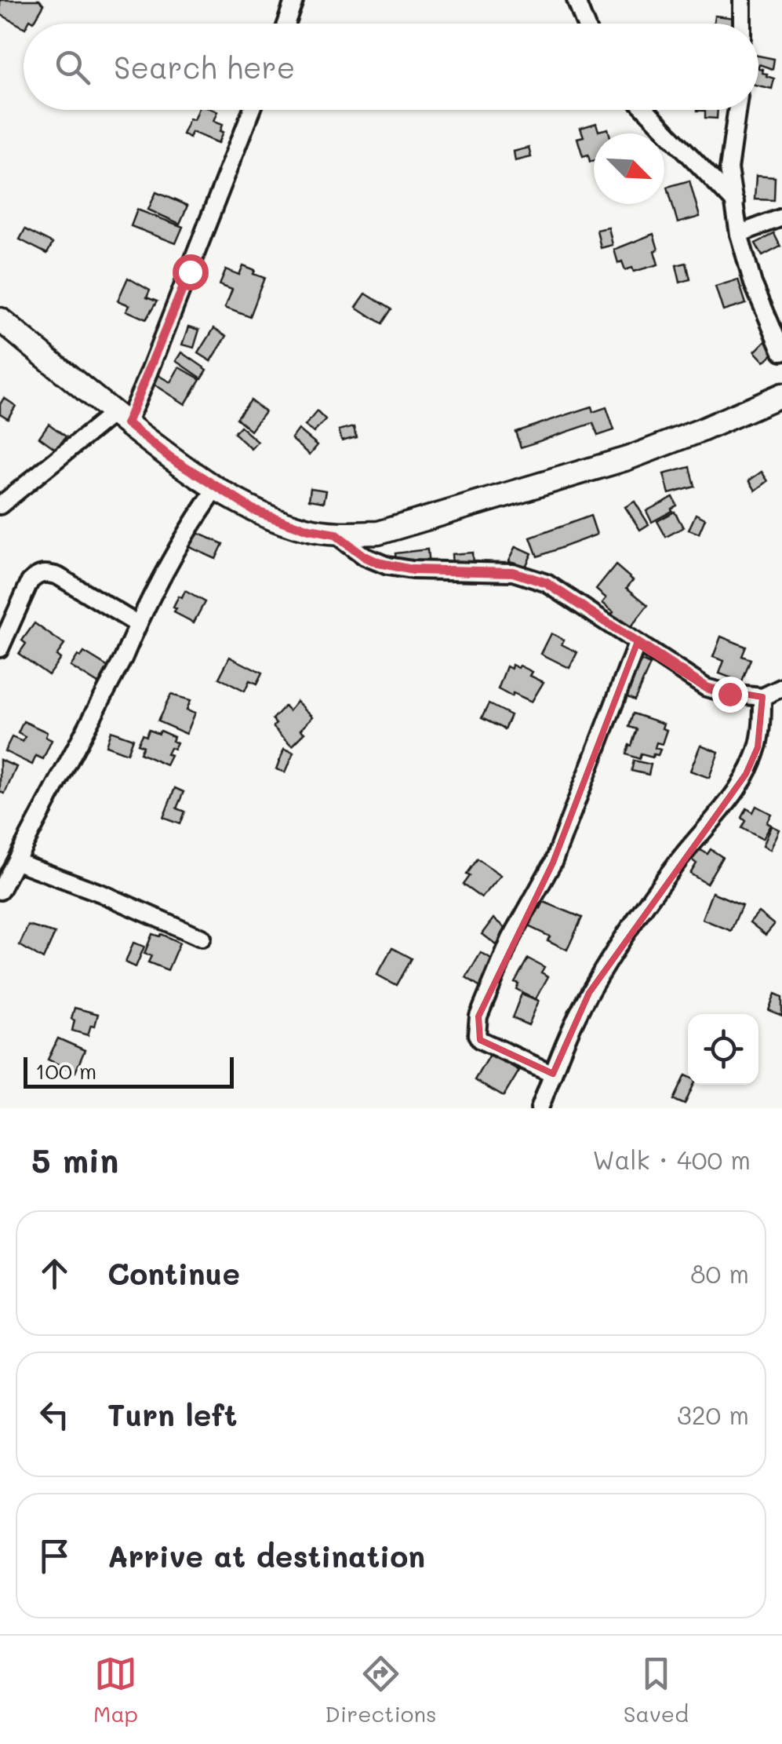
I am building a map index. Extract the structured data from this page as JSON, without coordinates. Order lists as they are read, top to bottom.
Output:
{
  "scale_bar": "100 m",
  "north": "bottom right",
  "page": {
    "search": "Search here",
    "scale": "100 m",
    "heading": ["5 min", "Walk · 400 m"],
    "list": [
      ["Continue", "80 m"],
      ["Turn left", "320 m"],
      "Arrive at destination"
    ],
    "nav": ["Map", "Directions", "Saved"]
  }
}
